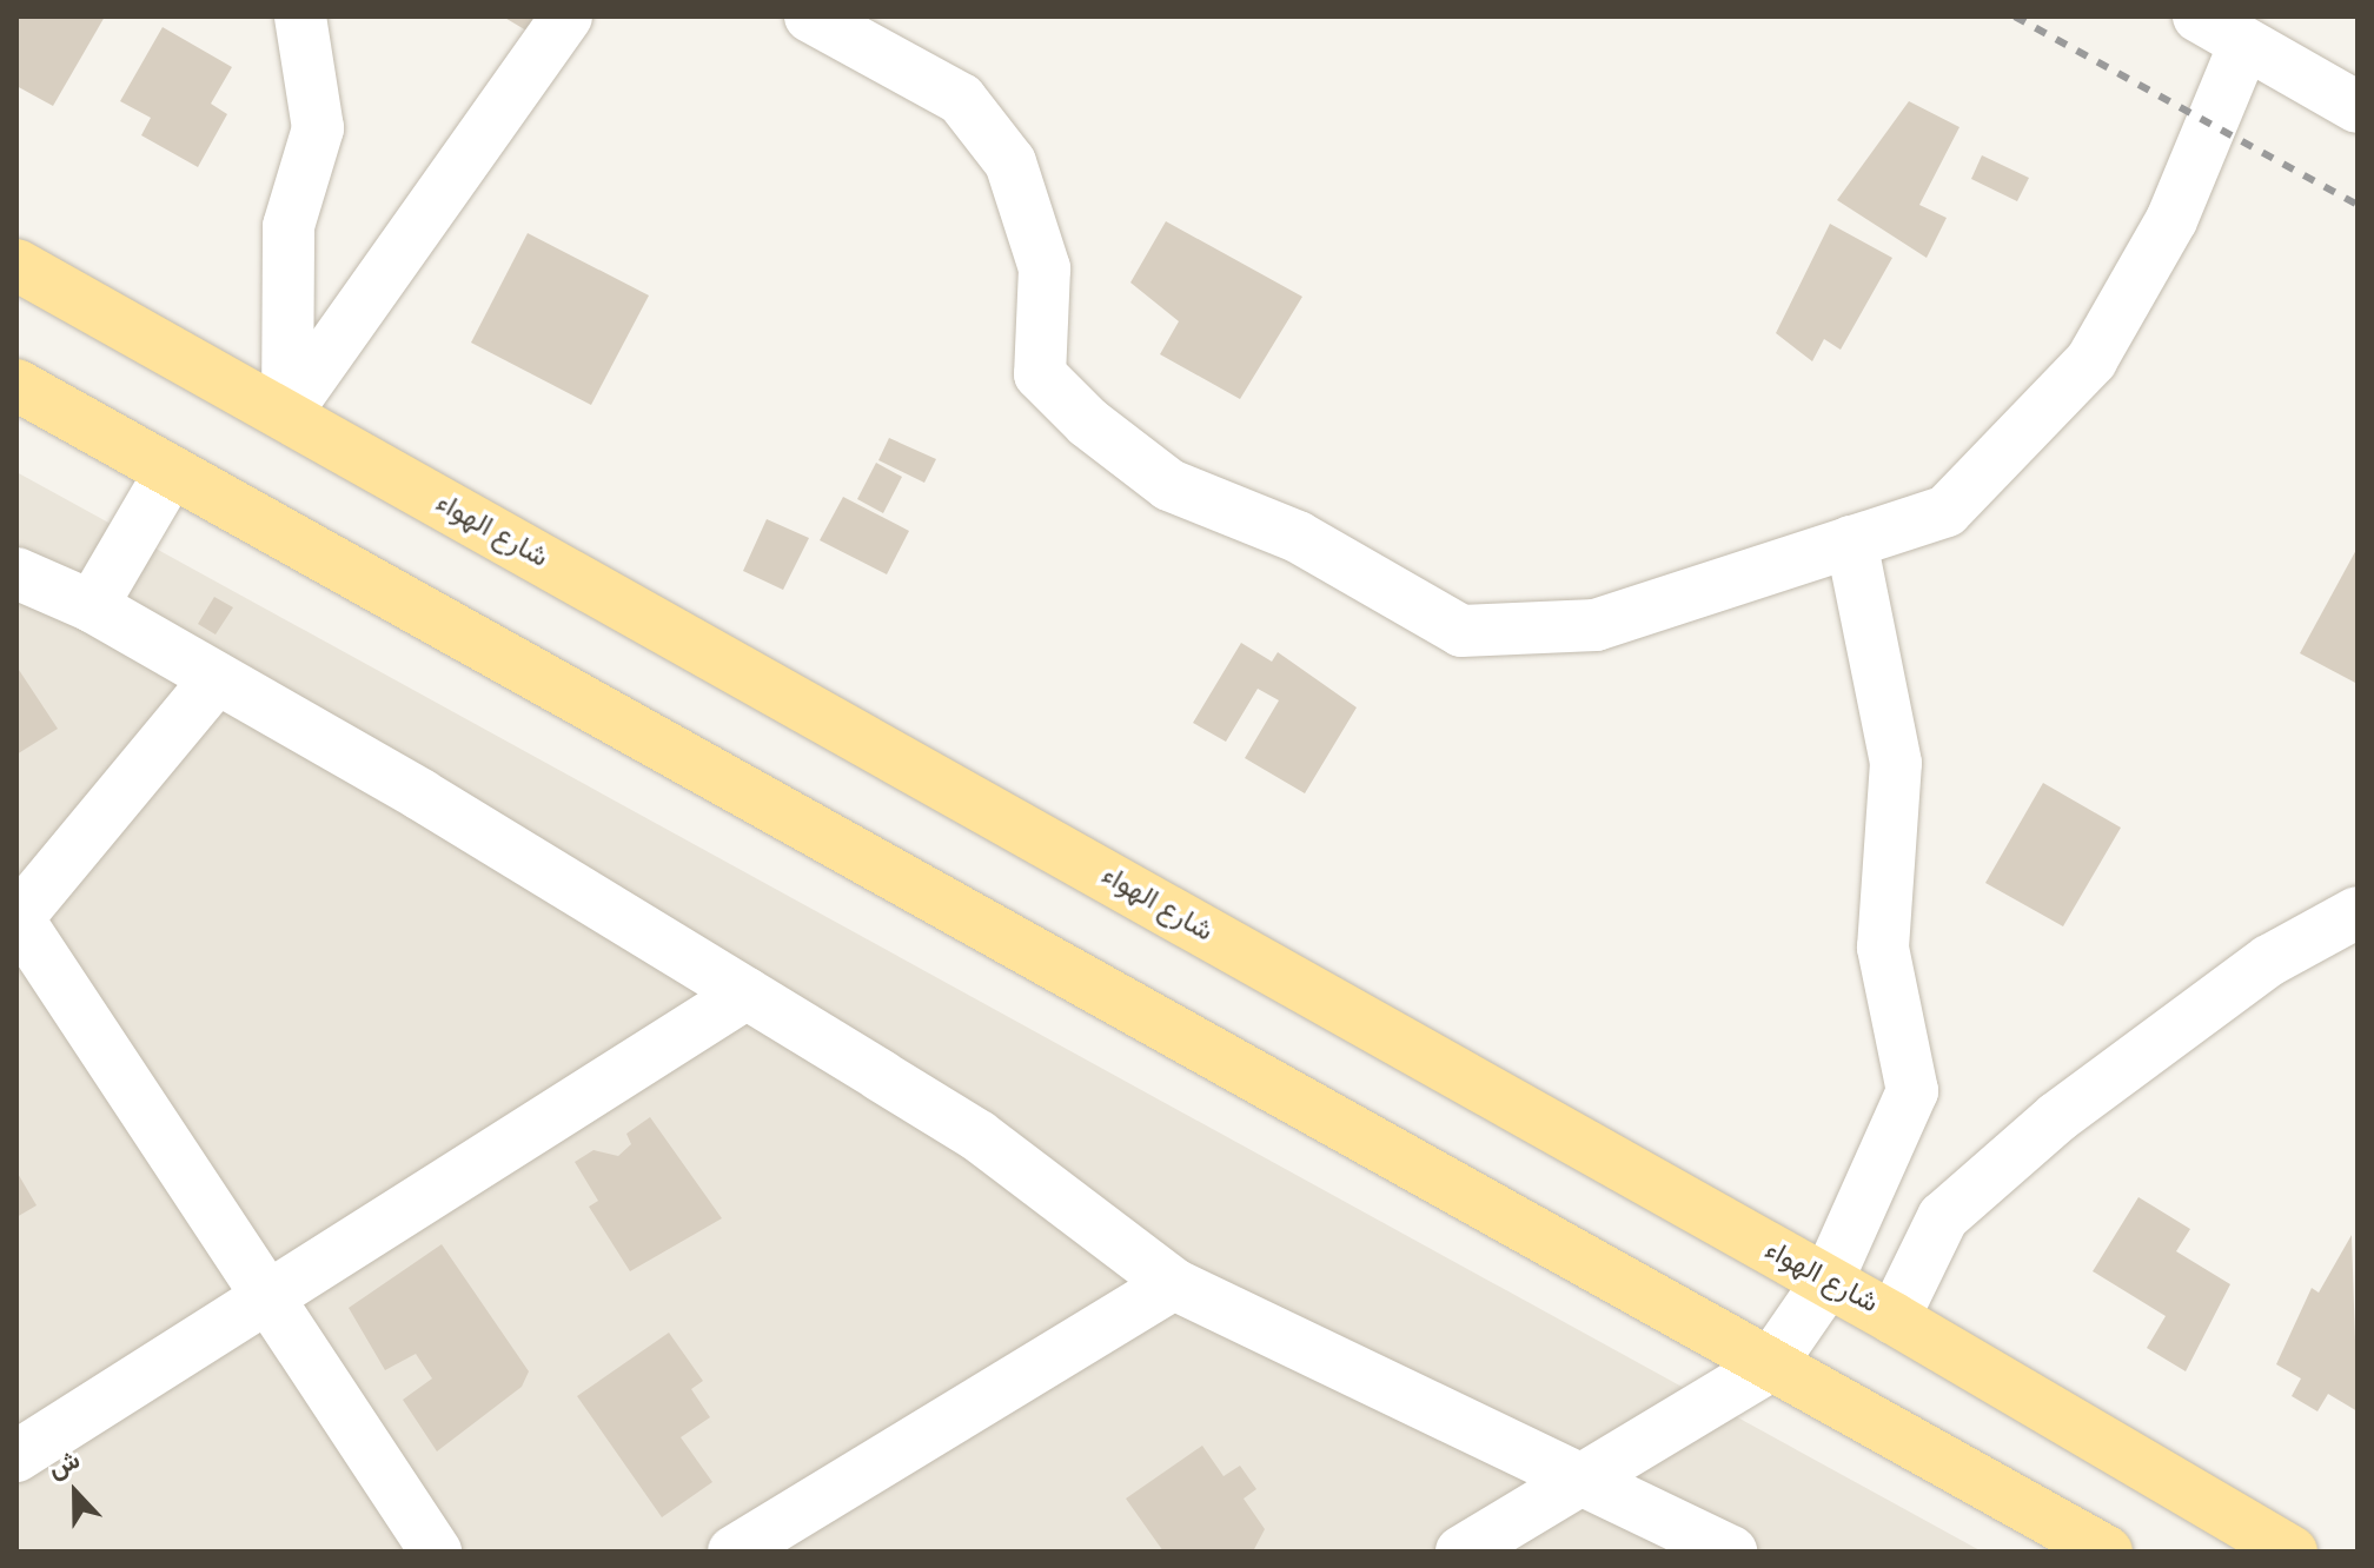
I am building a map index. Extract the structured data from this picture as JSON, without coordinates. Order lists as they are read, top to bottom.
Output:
{
  "streets": {
    "main road": ["شارع الهواء"]
  },
  "north": "top"
}
